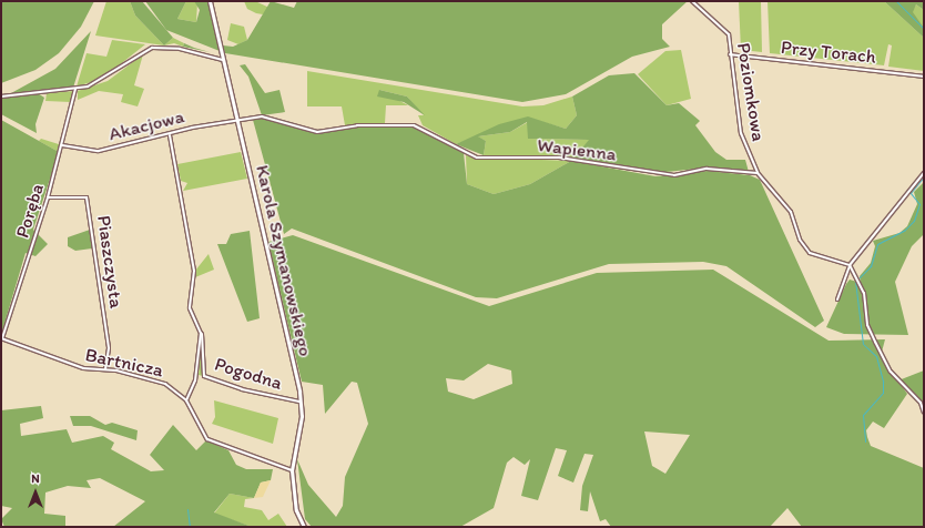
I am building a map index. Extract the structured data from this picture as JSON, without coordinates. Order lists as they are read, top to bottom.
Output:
{
  "streets": {
    "street": [
      "Przy Torach",
      "Poziomkowa",
      "Akacjowa",
      "Wapienna",
      "Poręba",
      "Karola Szymanowskiego",
      "Piaszczysta",
      "Bartnicza",
      "Pogodna"
    ]
  },
  "crossings": [
    ["Przy Torach", "Poziomkowa"],
    ["Poziomkowa", "Wapienna"],
    ["Akacjowa", "Wapienna"],
    ["Akacjowa", "Poręba"],
    ["Akacjowa", "Karola Szymanowskiego"],
    ["Wapienna", "Karola Szymanowskiego"],
    ["Poręba", "Piaszczysta"],
    ["Poręba", "Bartnicza"],
    ["Karola Szymanowskiego", "Bartnicza"],
    ["Karola Szymanowskiego", "Pogodna"],
    ["Piaszczysta", "Bartnicza"]
  ],
  "north": "top"
}
